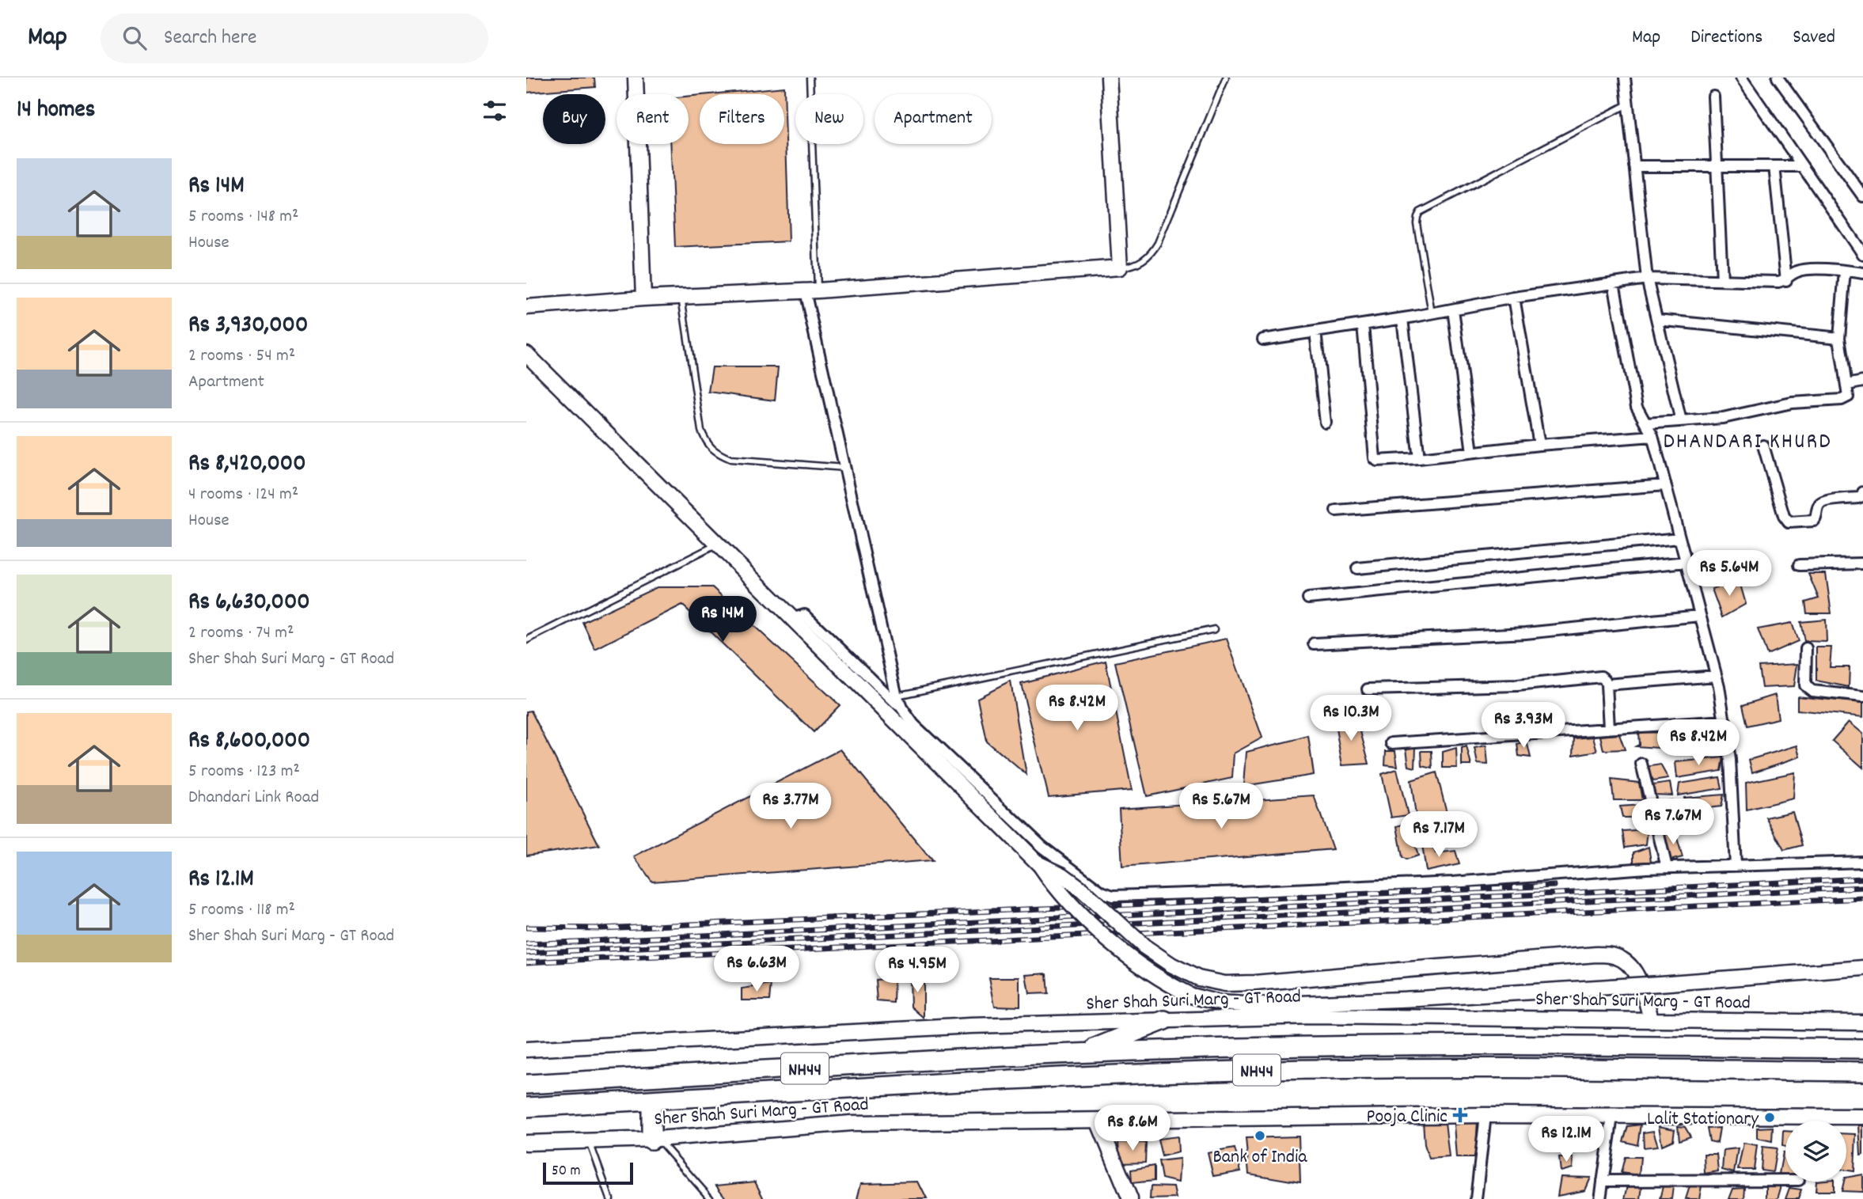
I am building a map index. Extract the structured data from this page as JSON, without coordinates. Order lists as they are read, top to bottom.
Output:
{
  "streets": {
    "highway": ["Sher Shah Suri Marg - GT Road", "NH44"]
  },
  "crossings": [
    ["Sher Shah Suri Marg - GT Road", "NH44"]
  ],
  "districts": ["DHANDARI KHURD"],
  "places": {
    "health": ["Pooja Clinic"],
    "other": ["Lalit Stationary", "Bank of India"]
  },
  "scale_bar": "50 m",
  "page": {
    "header": "Map",
    "search": "Search here",
    "nav": ["Map", "Directions", "Saved"],
    "heading": "14 homes",
    "chip": [
      "Buy",
      "Rent",
      "Filters",
      "New",
      "Apartment"
    ],
    "list": [
      {
        "name": "Rs 14M",
        "note": "5 rooms · 148 m² · House"
      },
      {
        "name": "Rs 3,930,000",
        "note": "2 rooms · 54 m² · Apartment"
      },
      {
        "name": "Rs 8,420,000",
        "note": "4 rooms · 124 m² · House"
      },
      {
        "name": "Rs 6,630,000",
        "note": "2 rooms · 74 m² · Sher Shah Suri Marg - GT Road"
      },
      {
        "name": "Rs 8,600,000",
        "note": "5 rooms · 123 m² · Dhandari Link Road"
      },
      {
        "name": "Rs 12.1M",
        "note": "5 rooms · 118 m² · Sher Shah Suri Marg - GT Road"
      }
    ],
    "price": [
      "Rs 5.64M",
      "Rs 14M",
      "Rs 8.42M",
      "Rs 10.3M",
      "Rs 3.93M",
      "Rs 8.42M",
      "Rs 3.77M",
      "Rs 5.67M",
      "Rs 7.67M",
      "Rs 7.17M",
      "Rs 6.63M",
      "Rs 4.95M",
      "Rs 8.6M",
      "Rs 12.1M"
    ],
    "scale": "50 m"
  }
}
